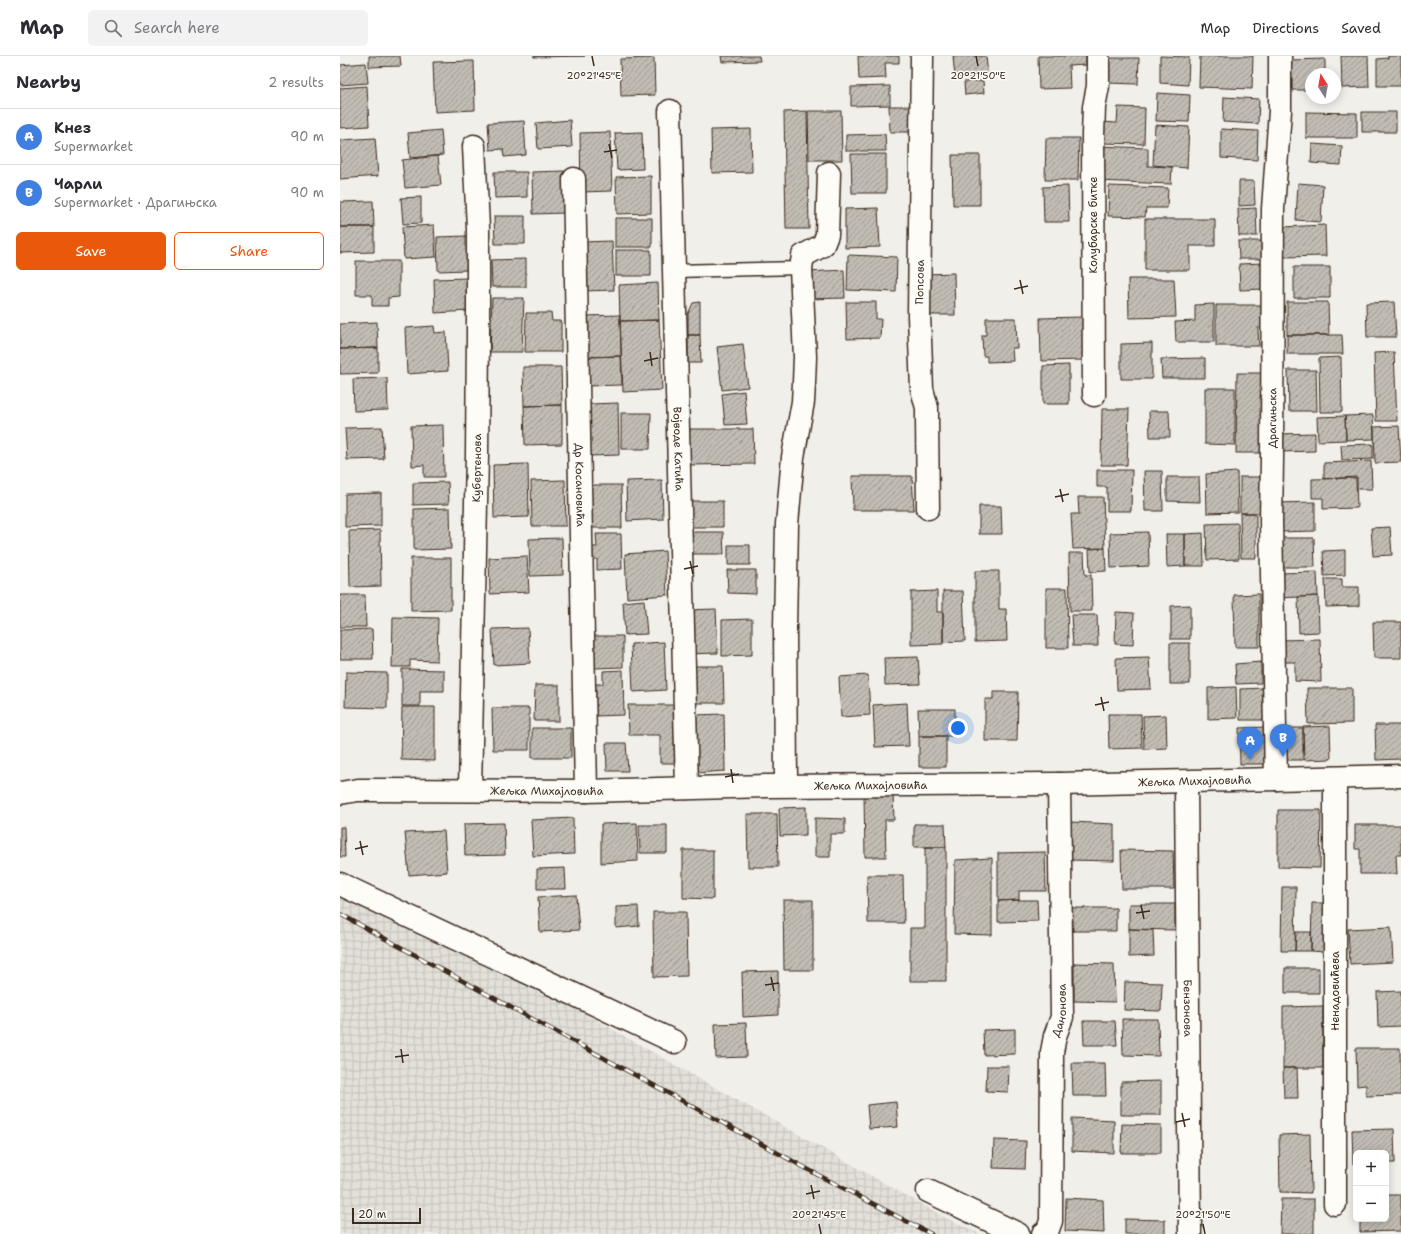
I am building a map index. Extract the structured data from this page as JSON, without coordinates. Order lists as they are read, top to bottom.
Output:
{
  "streets": {
    "street": [
      "Колубарске битке",
      "Попсова",
      "Драгињска",
      "Војводе Катића",
      "Кубертенова",
      "Др Косановића",
      "Жељка Михајловића",
      "Ненадовићева",
      "Бензонова",
      "Данонова"
    ]
  },
  "crossings": [
    ["Драгињска", "Жељка Михајловића"],
    ["Војводе Катића", "Жељка Михајловића"],
    ["Кубертенова", "Жељка Михајловића"],
    ["Др Косановића", "Жељка Михајловића"],
    ["Жељка Михајловића", "Ненадовићева"],
    ["Жељка Михајловића", "Бензонова"],
    ["Жељка Михајловића", "Данонова"]
  ],
  "scale_bar": "20 m",
  "north": "top",
  "page": {
    "header": "Map",
    "search": "Search here",
    "nav": ["Map", "Directions", "Saved"],
    "heading": ["Nearby", "2 results"],
    "list": [
      {
        "mark": "A",
        "name": "Кнез",
        "note": "Supermarket",
        "value": "90 m"
      },
      {
        "mark": "B",
        "name": "Чарли",
        "note": "Supermarket · Драгињска",
        "value": "90 m"
      }
    ],
    "buttons": ["Save", "Share"],
    "pins": ["B", "A"],
    "map_buttons": ["+", "−"],
    "scale": "20 m"
  },
  "coordinates": ["20°21'45\"E", "20°21'50\"E"]
}
